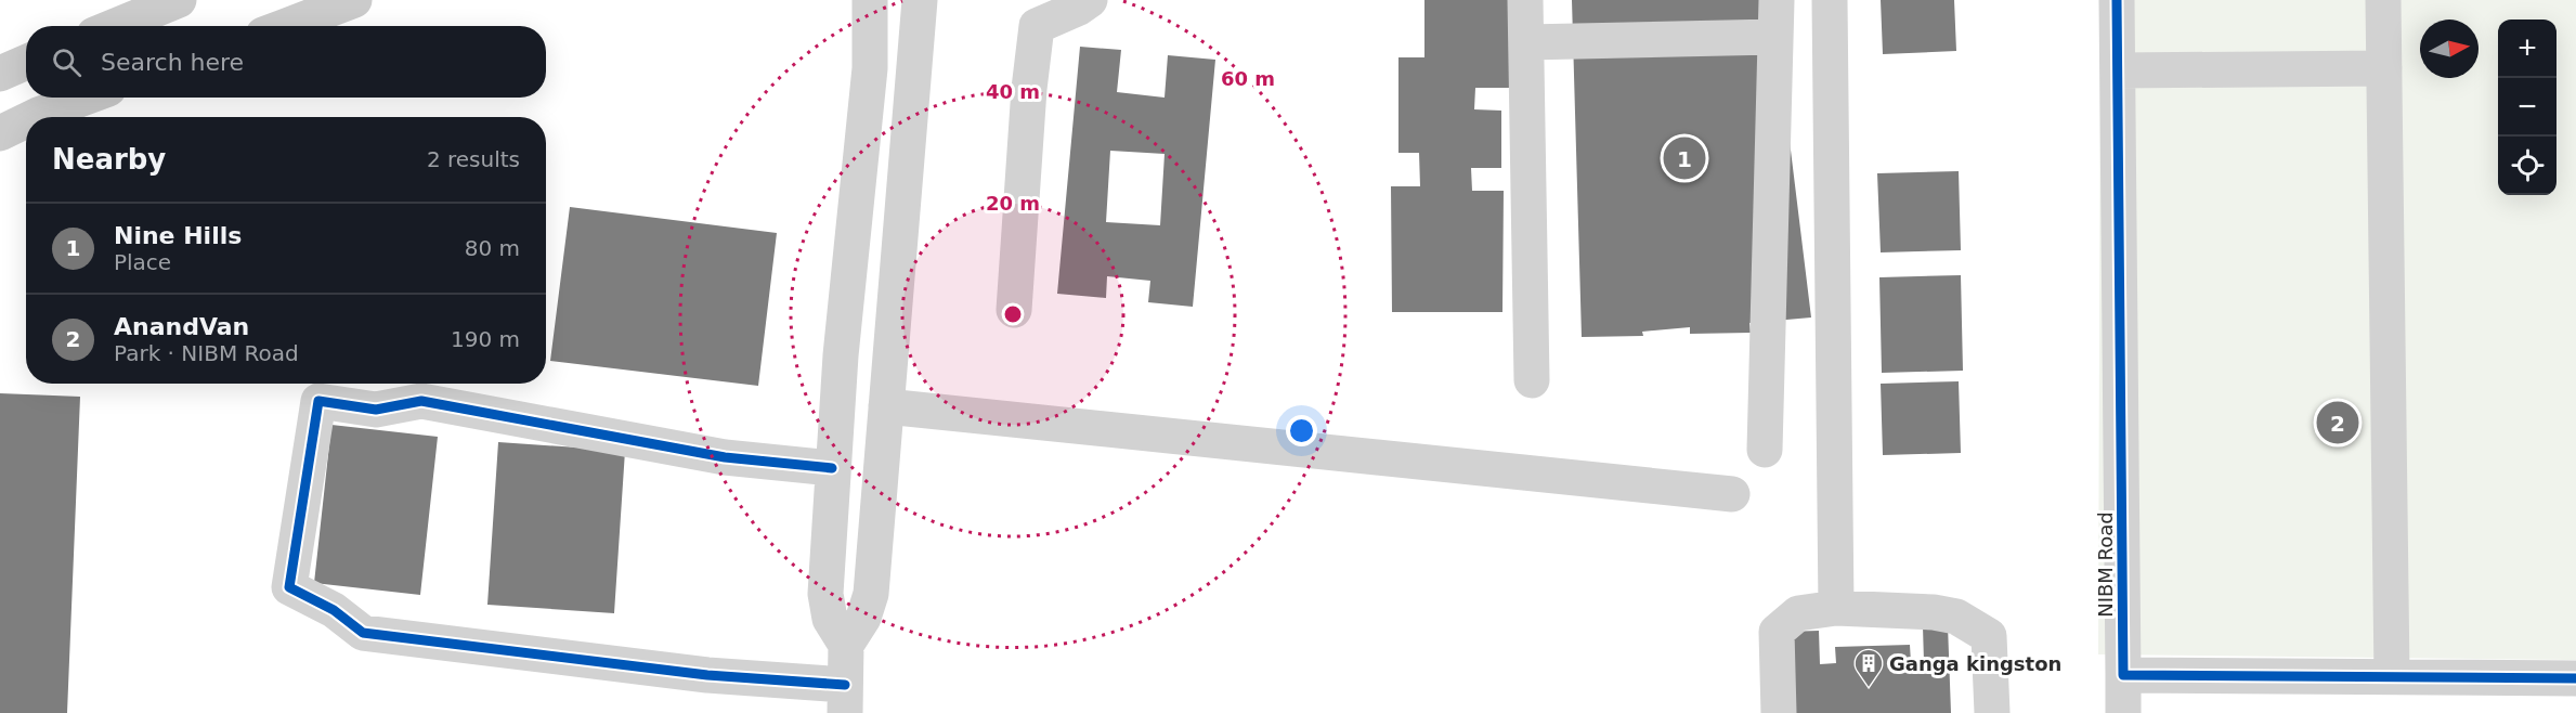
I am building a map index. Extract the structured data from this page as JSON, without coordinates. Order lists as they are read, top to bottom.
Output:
{
  "streets": {
    "street": ["NIBM Road"]
  },
  "places": {
    "building": ["Ganga kingston"]
  },
  "north": "right",
  "page": {
    "map_buttons": ["+", "−"],
    "search": "Search here",
    "heading": ["Nearby", "2 results"],
    "pins": ["1", "2"],
    "list": [
      {
        "mark": "1",
        "name": "Nine Hills",
        "note": "Place",
        "value": "80 m"
      },
      {
        "mark": "2",
        "name": "AnandVan",
        "note": "Park · NIBM Road",
        "value": "190 m"
      }
    ]
  },
  "rings": ["60 m", "40 m", "20 m"]
}
